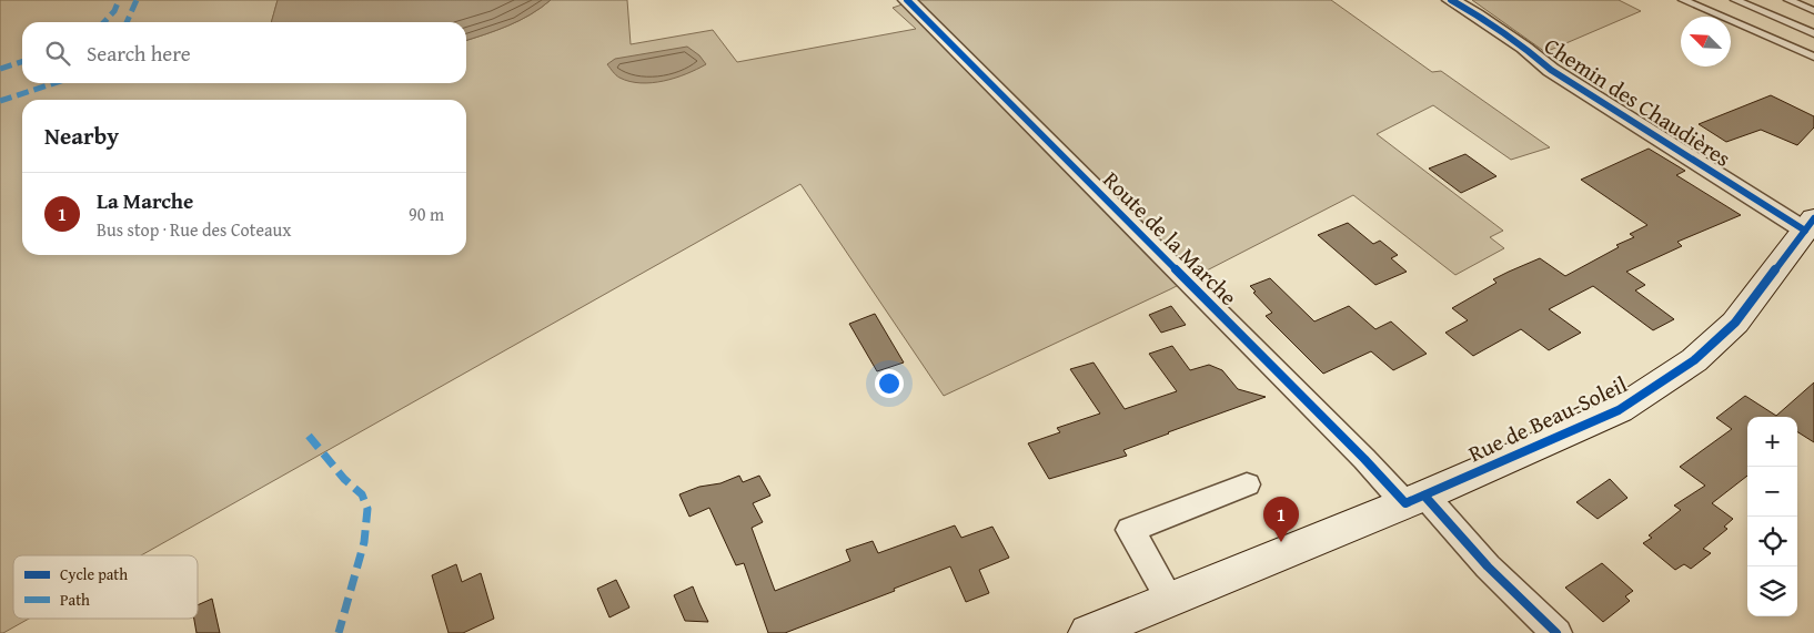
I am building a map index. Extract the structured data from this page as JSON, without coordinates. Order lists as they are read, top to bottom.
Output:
{
  "streets": {
    "street": ["Chemin des Chaudières", "Route de la Marche", "Rue de Beau-Soleil"]
  },
  "crossings": [
    ["Chemin des Chaudières", "Rue de Beau-Soleil"],
    ["Route de la Marche", "Rue de Beau-Soleil"]
  ],
  "legend": ["Cycle path", "Path"],
  "north": "top left",
  "page": {
    "search": "Search here",
    "heading": "Nearby",
    "list": [
      {
        "mark": "1",
        "name": "La Marche",
        "note": "Bus stop · Rue des Coteaux",
        "value": "90 m"
      }
    ],
    "map_buttons": ["+", "−"],
    "pins": "1"
  }
}
